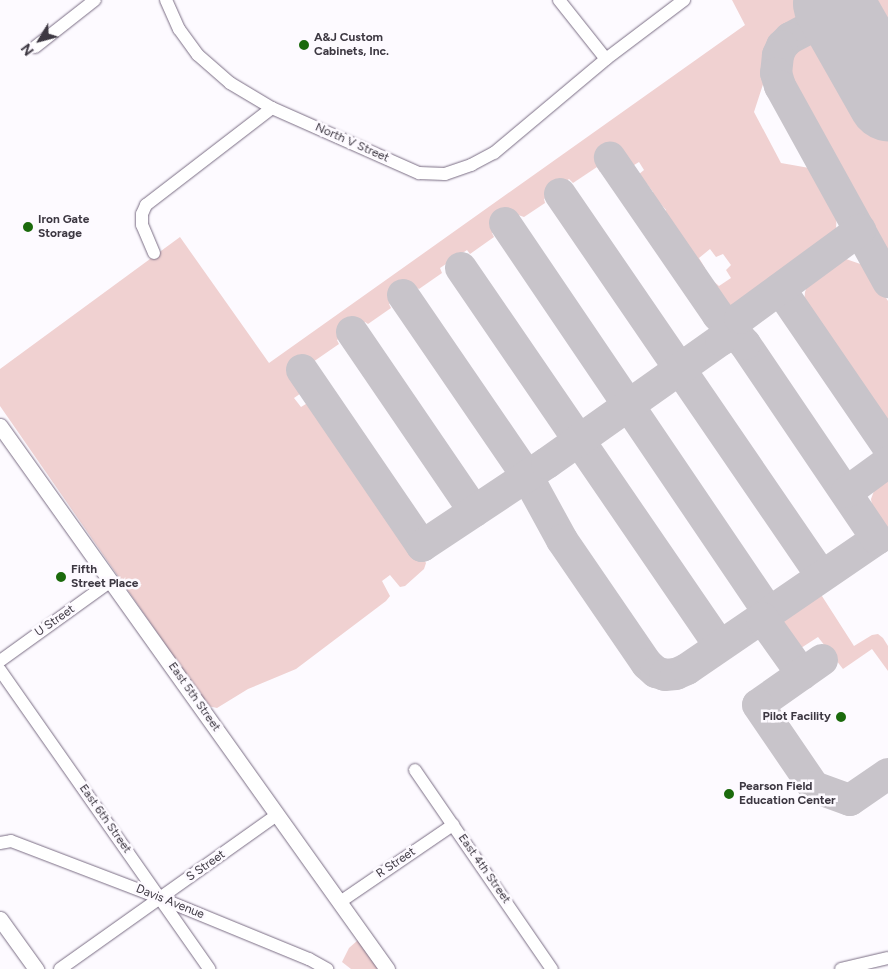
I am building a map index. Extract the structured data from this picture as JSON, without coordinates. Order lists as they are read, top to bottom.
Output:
{
  "streets": {
    "street": [
      "North V Street",
      "U Street",
      "East 5th Street",
      "East 6th Street",
      "R Street",
      "S Street",
      "East 4th Street",
      "Davis Avenue"
    ]
  },
  "crossings": [
    ["U Street", "East 5th Street"],
    ["East 5th Street", "R Street"],
    ["East 5th Street", "S Street"],
    ["East 6th Street", "S Street"],
    ["East 6th Street", "Davis Avenue"],
    ["R Street", "East 4th Street"],
    ["S Street", "Davis Avenue"]
  ],
  "places": [
    "A&J Custom Cabinets, Inc.",
    "Iron Gate Storage",
    "Fifth Street Place",
    "Pilot Facility",
    "Pearson Field Education Center"
  ],
  "north": "bottom left"
}
